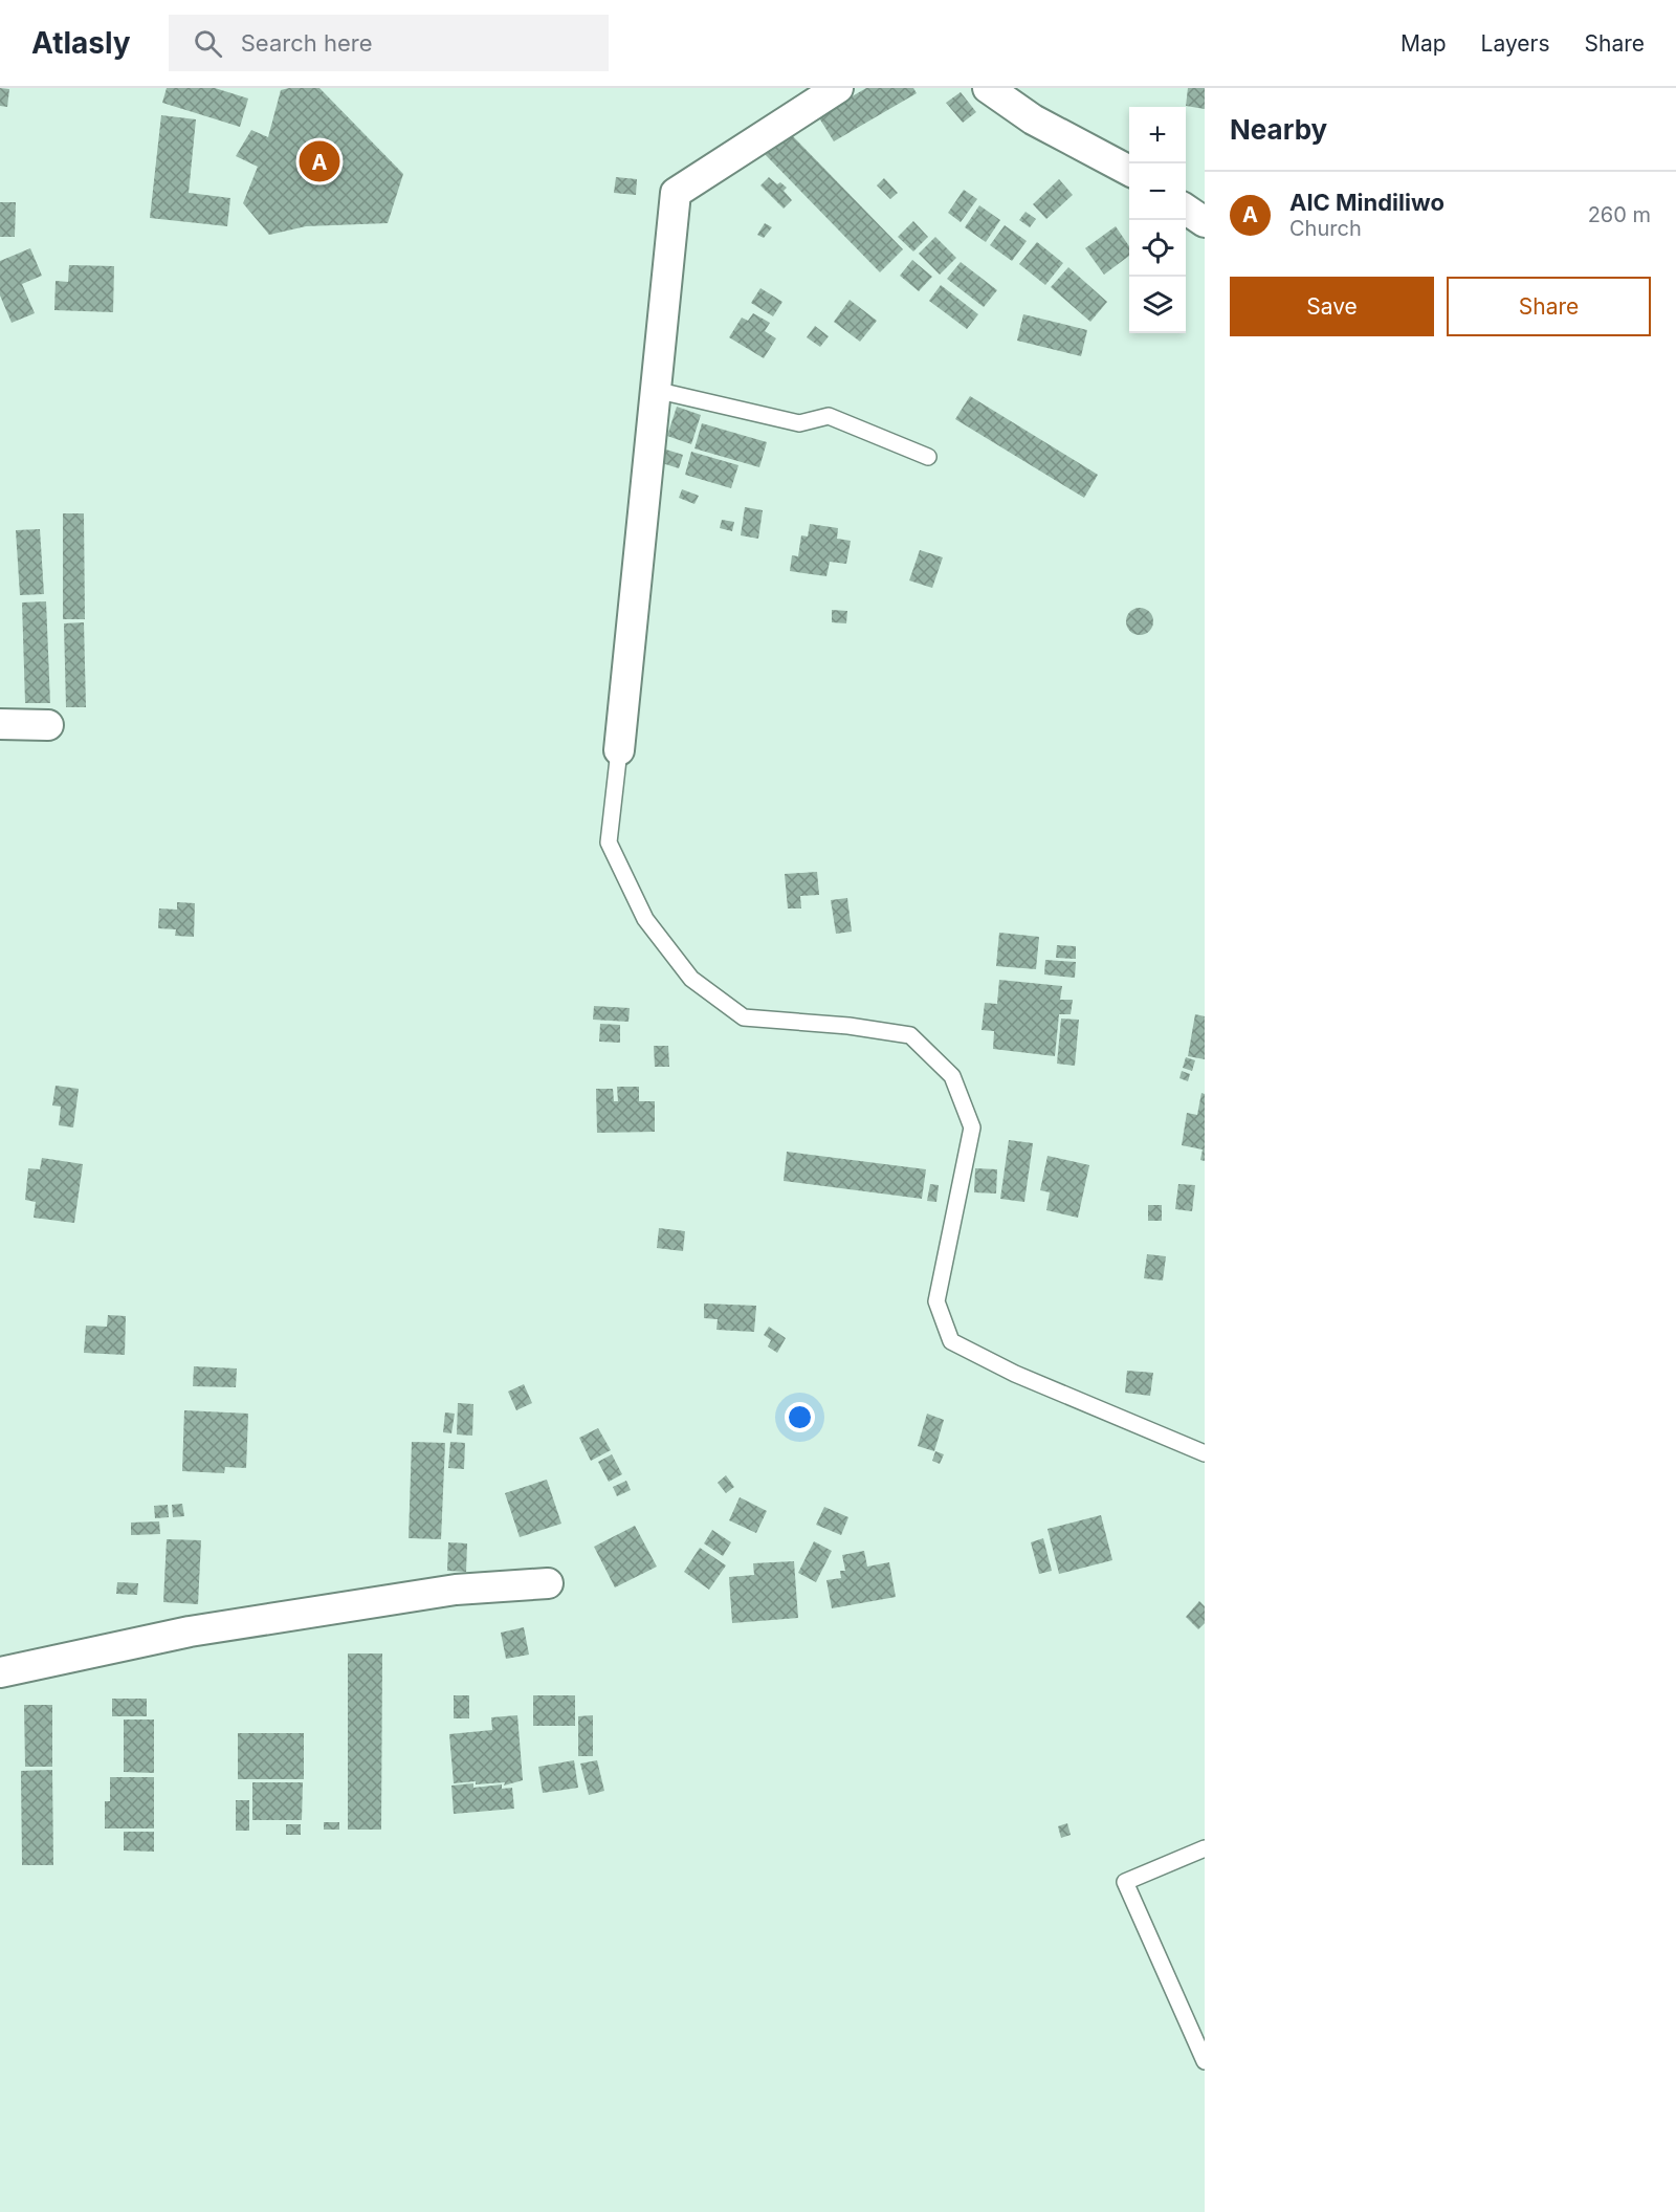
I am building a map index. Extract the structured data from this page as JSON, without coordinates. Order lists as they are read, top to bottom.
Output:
{
  "page": {
    "header": "Atlasly",
    "search": "Search here",
    "nav": ["Map", "Layers", "Share"],
    "heading": "Nearby",
    "map_buttons": ["+", "−"],
    "pins": "A",
    "list": [
      {
        "mark": "A",
        "name": "AIC Mindiliwo",
        "note": "Church",
        "value": "260 m"
      }
    ],
    "buttons": ["Save", "Share"]
  }
}
